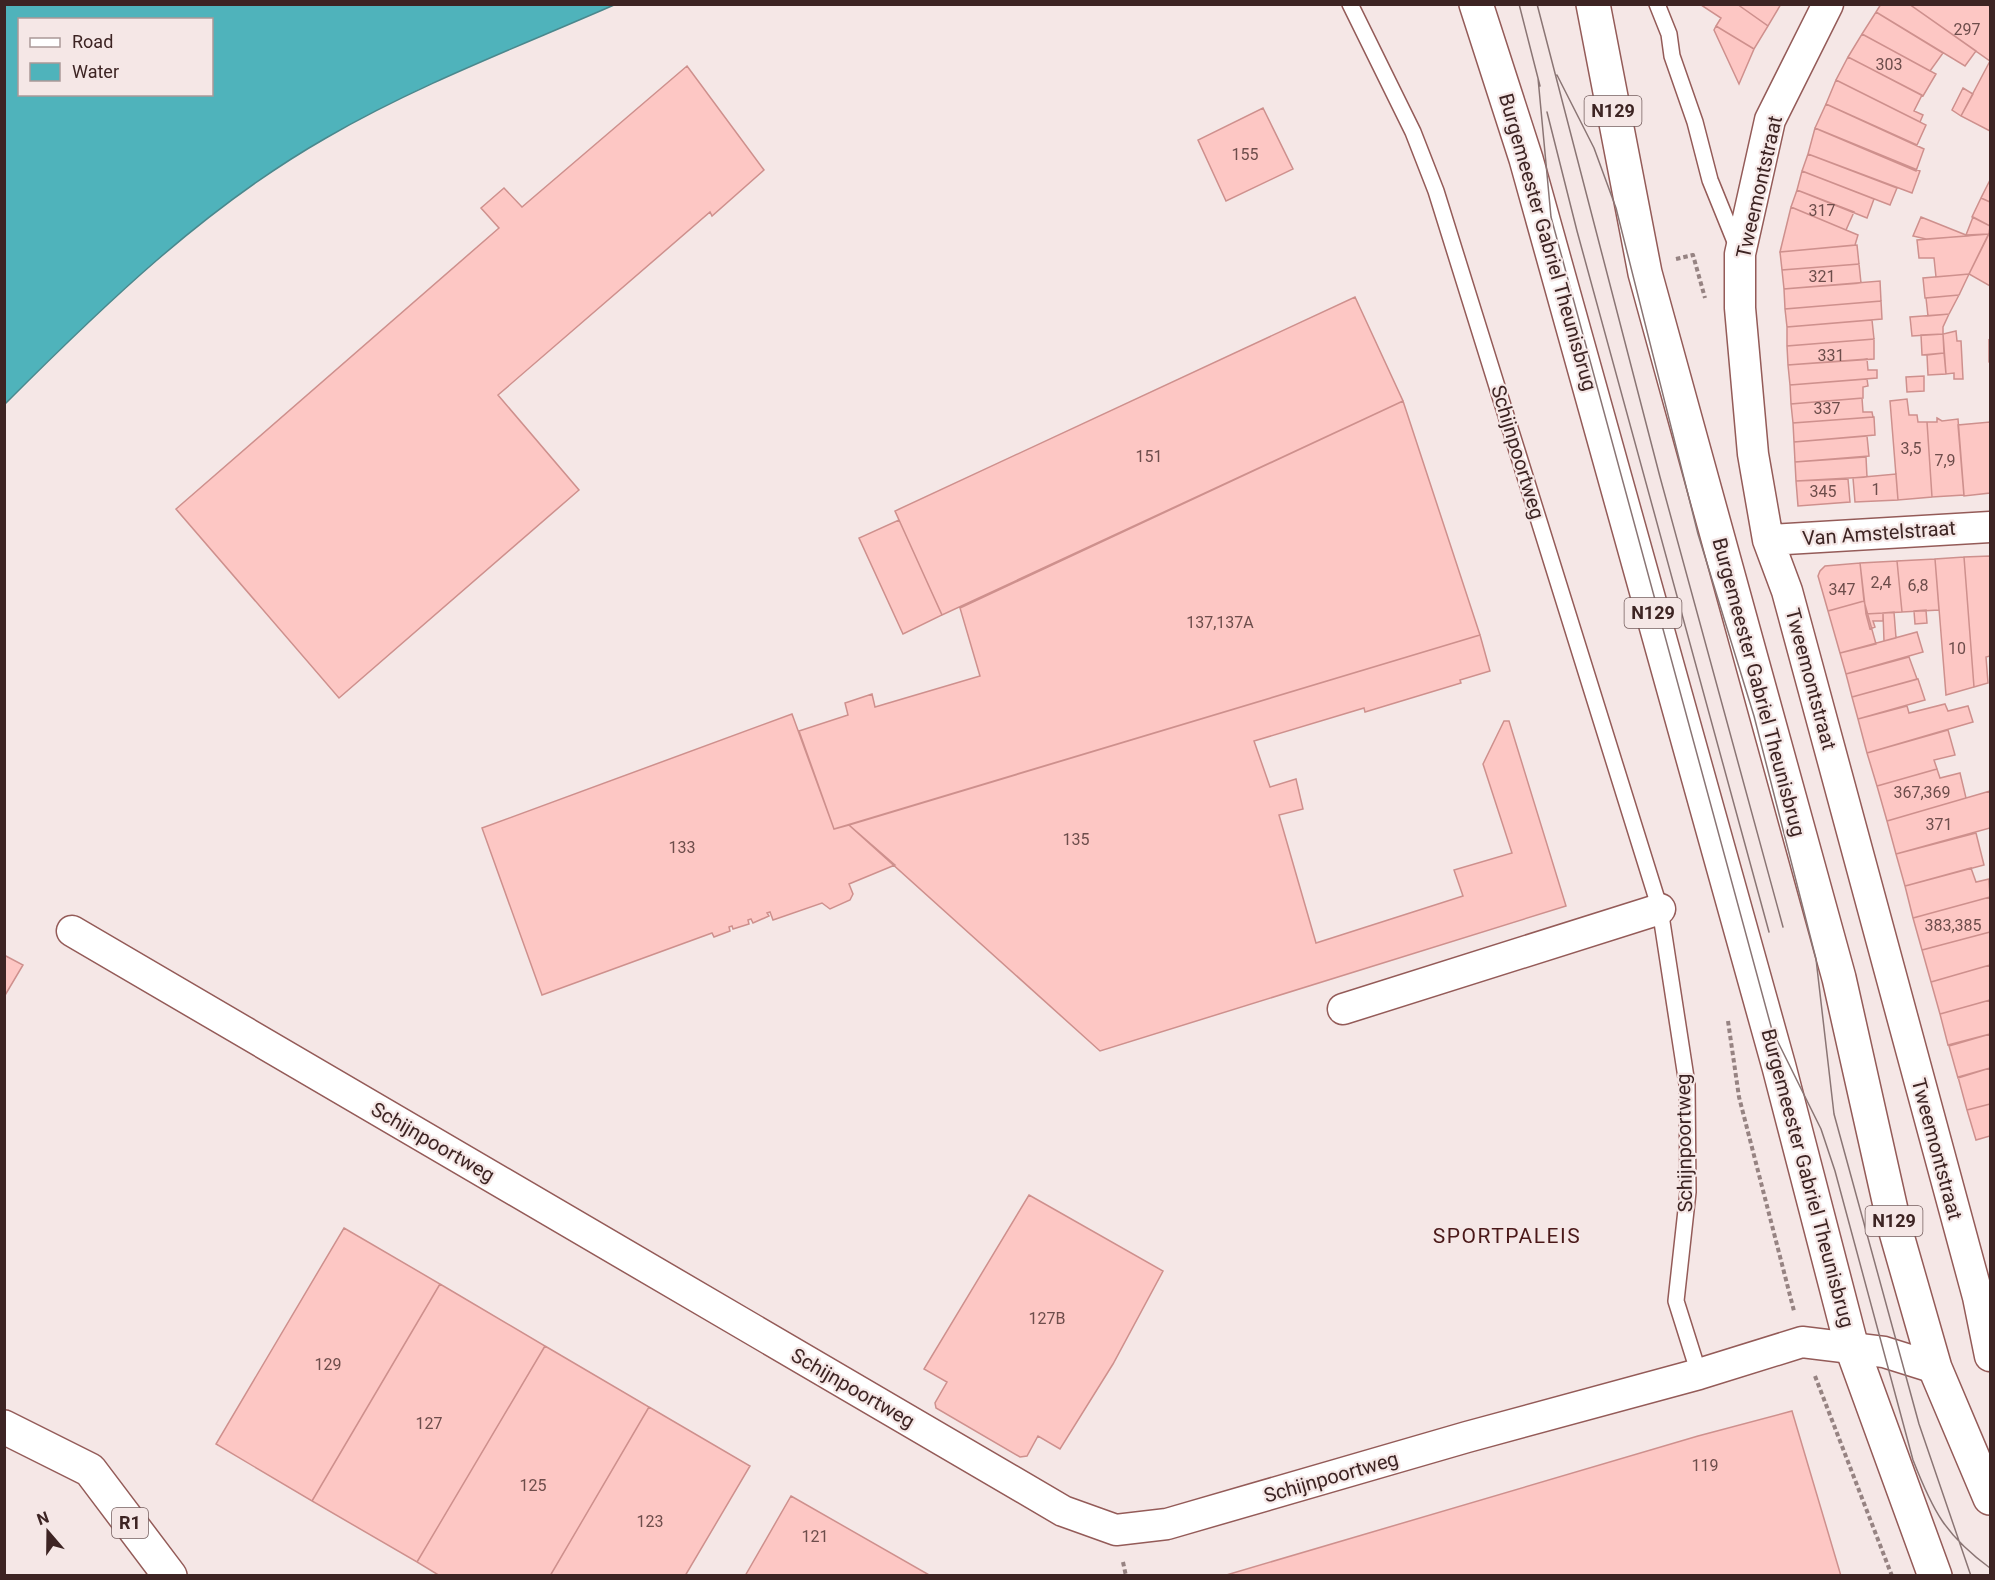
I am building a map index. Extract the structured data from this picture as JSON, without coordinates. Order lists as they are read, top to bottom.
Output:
{
  "streets": {
    "main road": ["N129", "Burgemeester Gabriel Theunisbrug", "R1"],
    "street": ["Tweemontstraat", "Schijnpoortweg", "Van Amstelstraat"]
  },
  "crossings": [
    ["N129", "Burgemeester Gabriel Theunisbrug"],
    ["N129", "Schijnpoortweg"],
    ["Tweemontstraat", "Van Amstelstraat"],
    ["Burgemeester Gabriel Theunisbrug", "Schijnpoortweg"]
  ],
  "districts": ["SPORTPALEIS"],
  "house_numbers": [
    "297",
    "303",
    "155",
    "317",
    "321",
    "331",
    "337",
    "3,5",
    "151",
    "7,9",
    "1",
    "345",
    "2,4",
    "6,8",
    "347",
    "137,137A",
    "10",
    "367,369",
    "371",
    "135",
    "133",
    "383,385",
    "127B",
    "129",
    "127",
    "119",
    "125",
    "123",
    "121"
  ],
  "legend": ["Road", "Water"],
  "north": "top"
}
